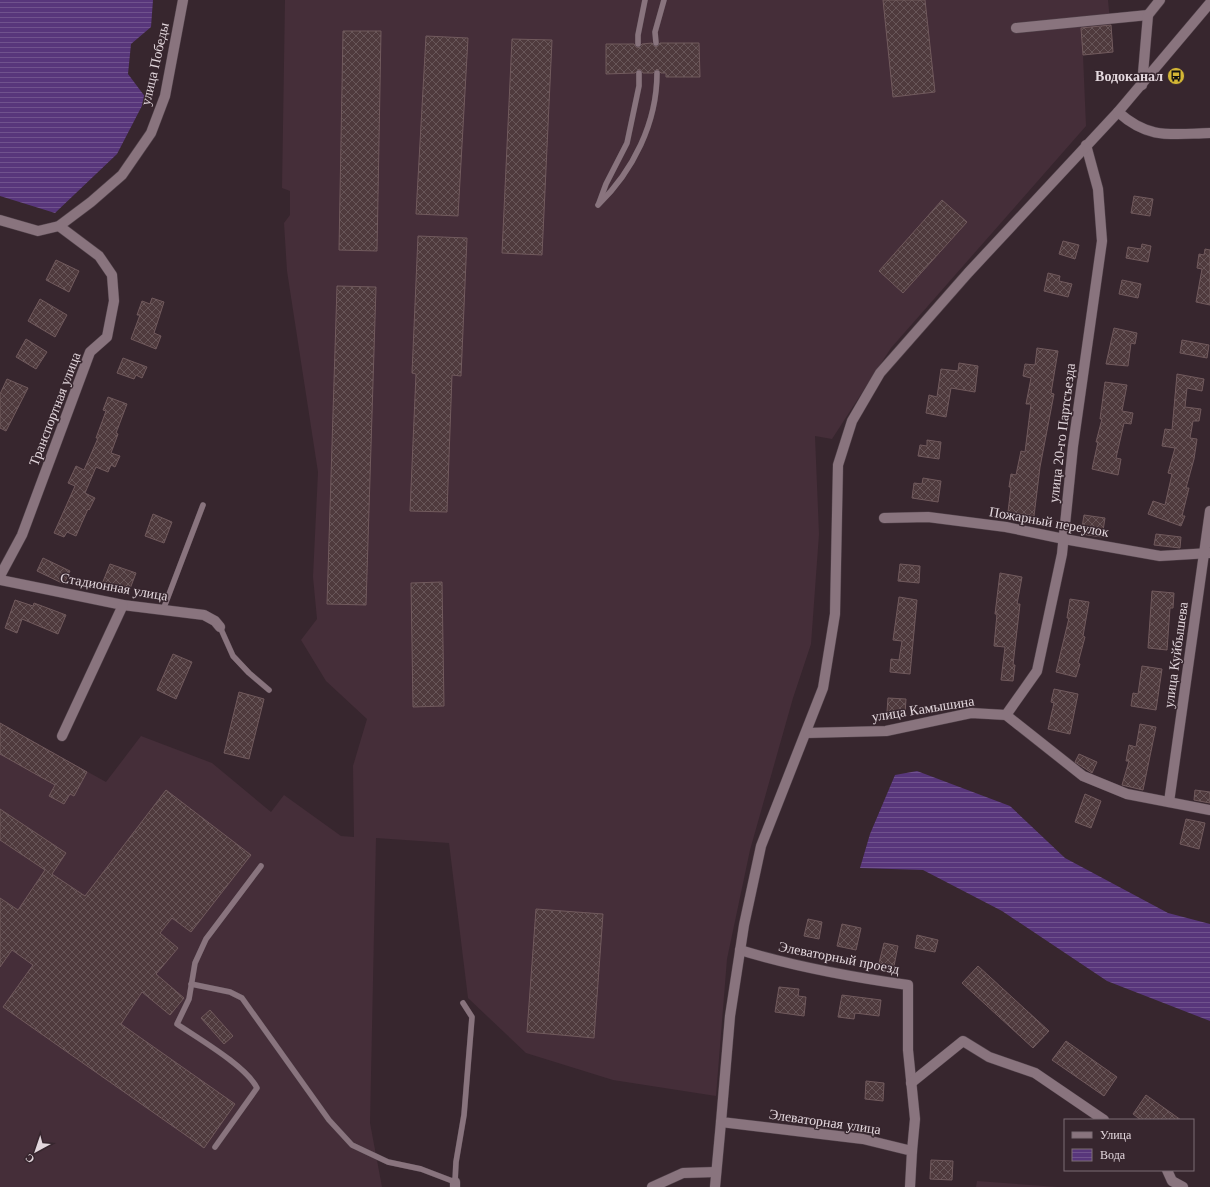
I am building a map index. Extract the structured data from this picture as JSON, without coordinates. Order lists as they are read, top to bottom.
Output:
{
  "streets": {
    "street": [
      "улица Победы",
      "Транспортная улица",
      "улица 20-го Партсъезда",
      "Пожарный переулок",
      "Стадионная улица",
      "улица Куйбышева",
      "улица Камышина",
      "Элеваторный проезд",
      "Элеваторная улица"
    ]
  },
  "crossings": [
    ["улица Победы", "Транспортная улица"],
    ["улица 20-го Партсъезда", "Пожарный переулок"],
    ["улица 20-го Партсъезда", "улица Камышина"],
    ["Пожарный переулок", "улица Куйбышева"],
    ["Элеваторный проезд", "Элеваторная улица"]
  ],
  "places": {
    "bus stop": ["Водоканал"]
  },
  "legend": ["Улица", "Вода"],
  "north": "bottom left"
}
